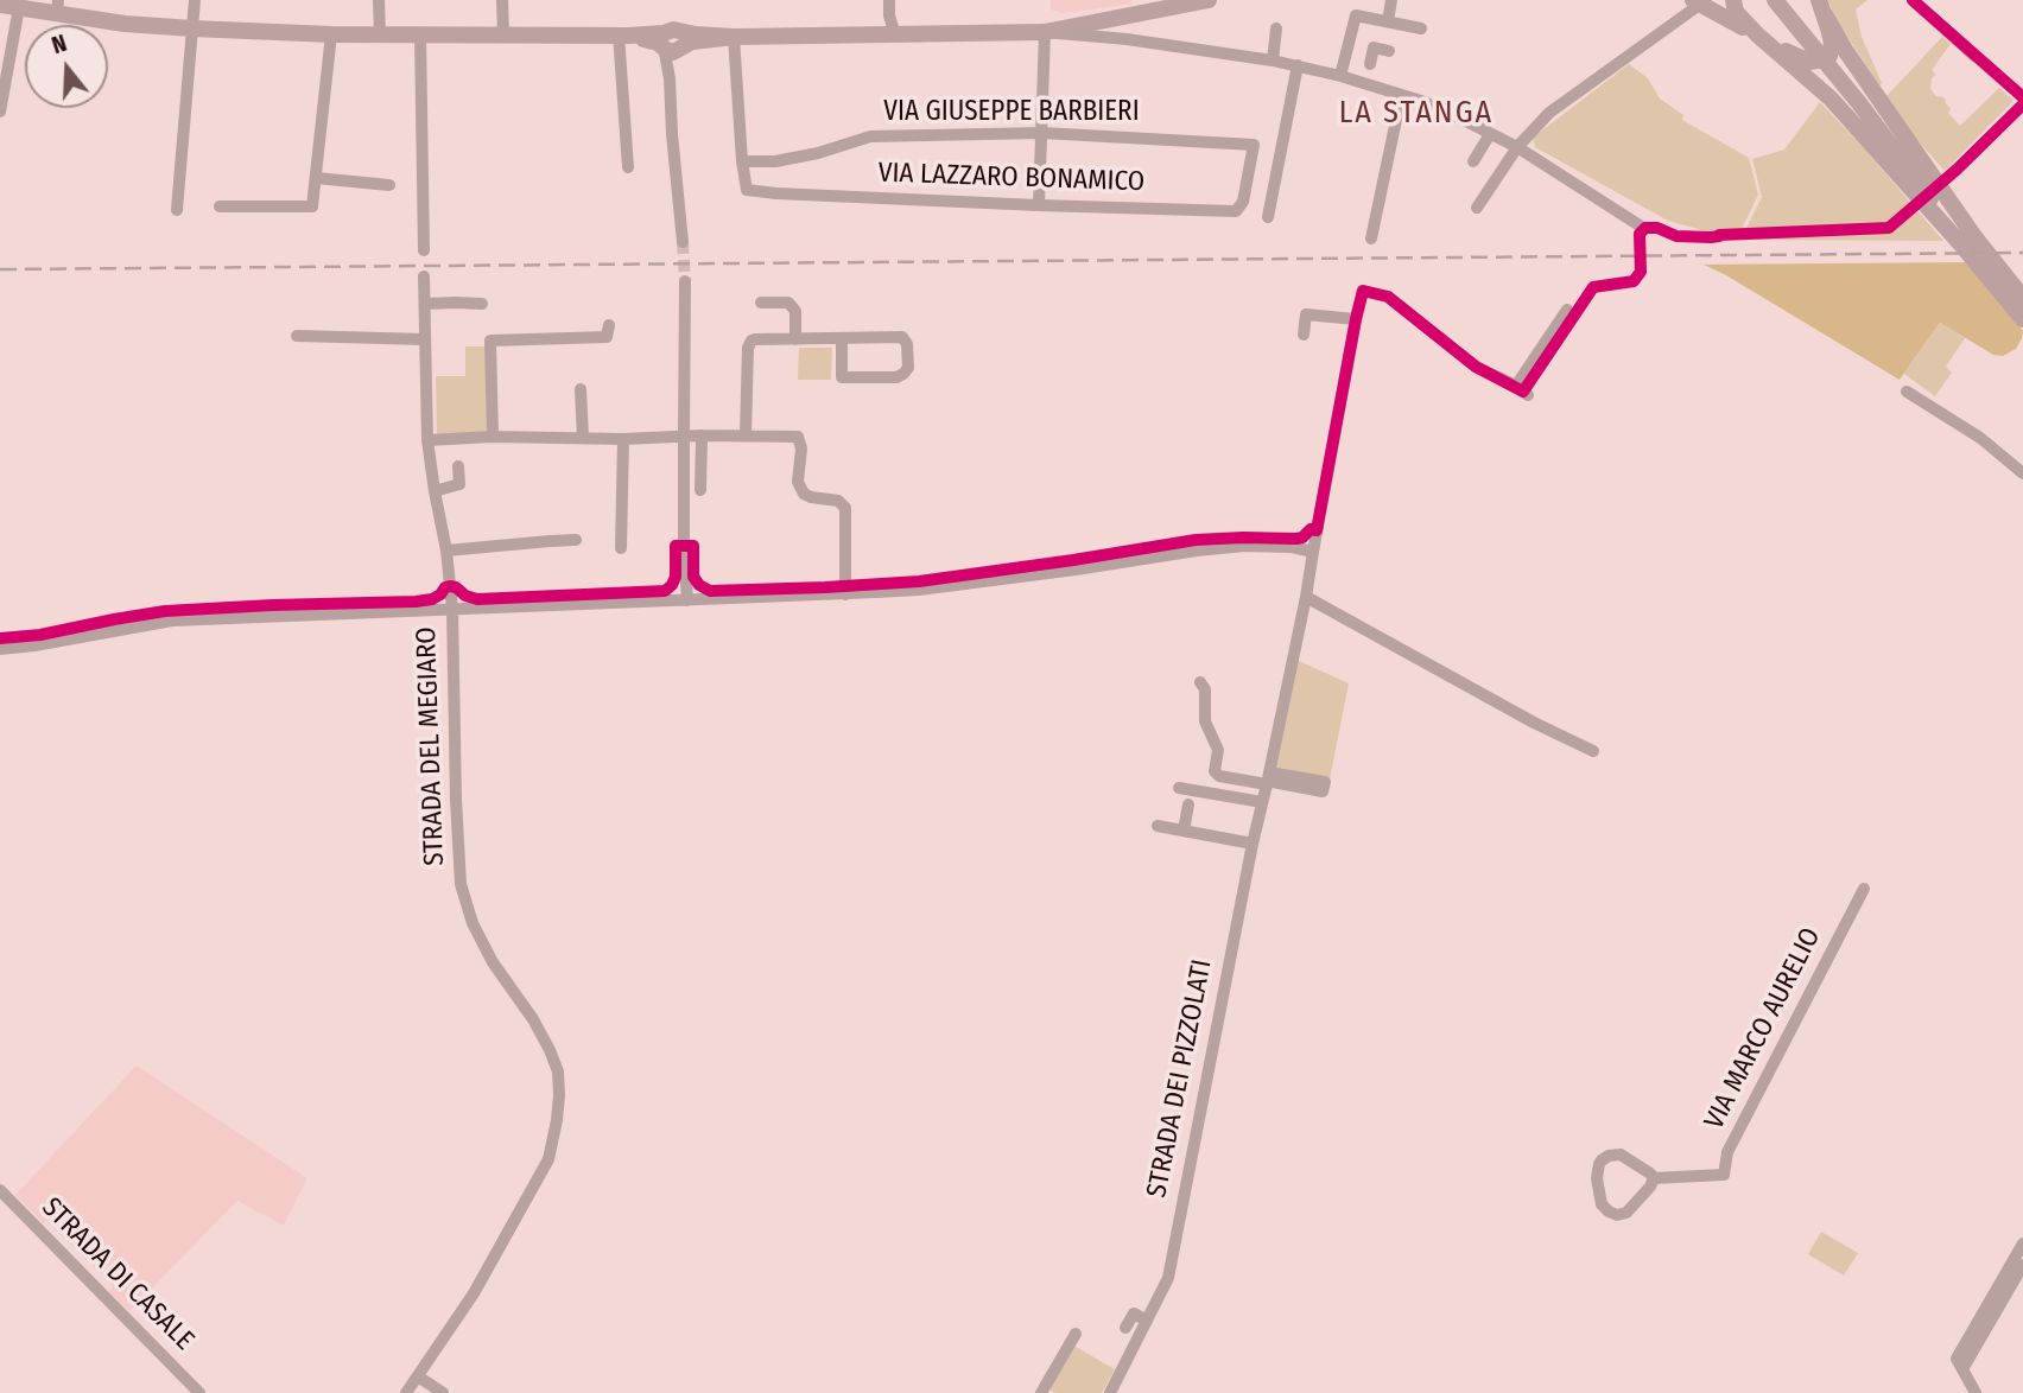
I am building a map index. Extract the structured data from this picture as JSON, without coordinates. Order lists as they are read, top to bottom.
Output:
{
  "streets": {
    "street": [
      "VIA GIUSEPPE BARBIERI",
      "VIA LAZZARO BONAMICO",
      "STRADA DEL MEGIARO",
      "VIA MARCO AURELIO",
      "STRADA DEI PIZZOLATI",
      "STRADA DI CASALE"
    ]
  },
  "crossings": [
    ["VIA GIUSEPPE BARBIERI", "VIA LAZZARO BONAMICO"]
  ],
  "districts": ["LA STANGA"],
  "north": "top"
}
